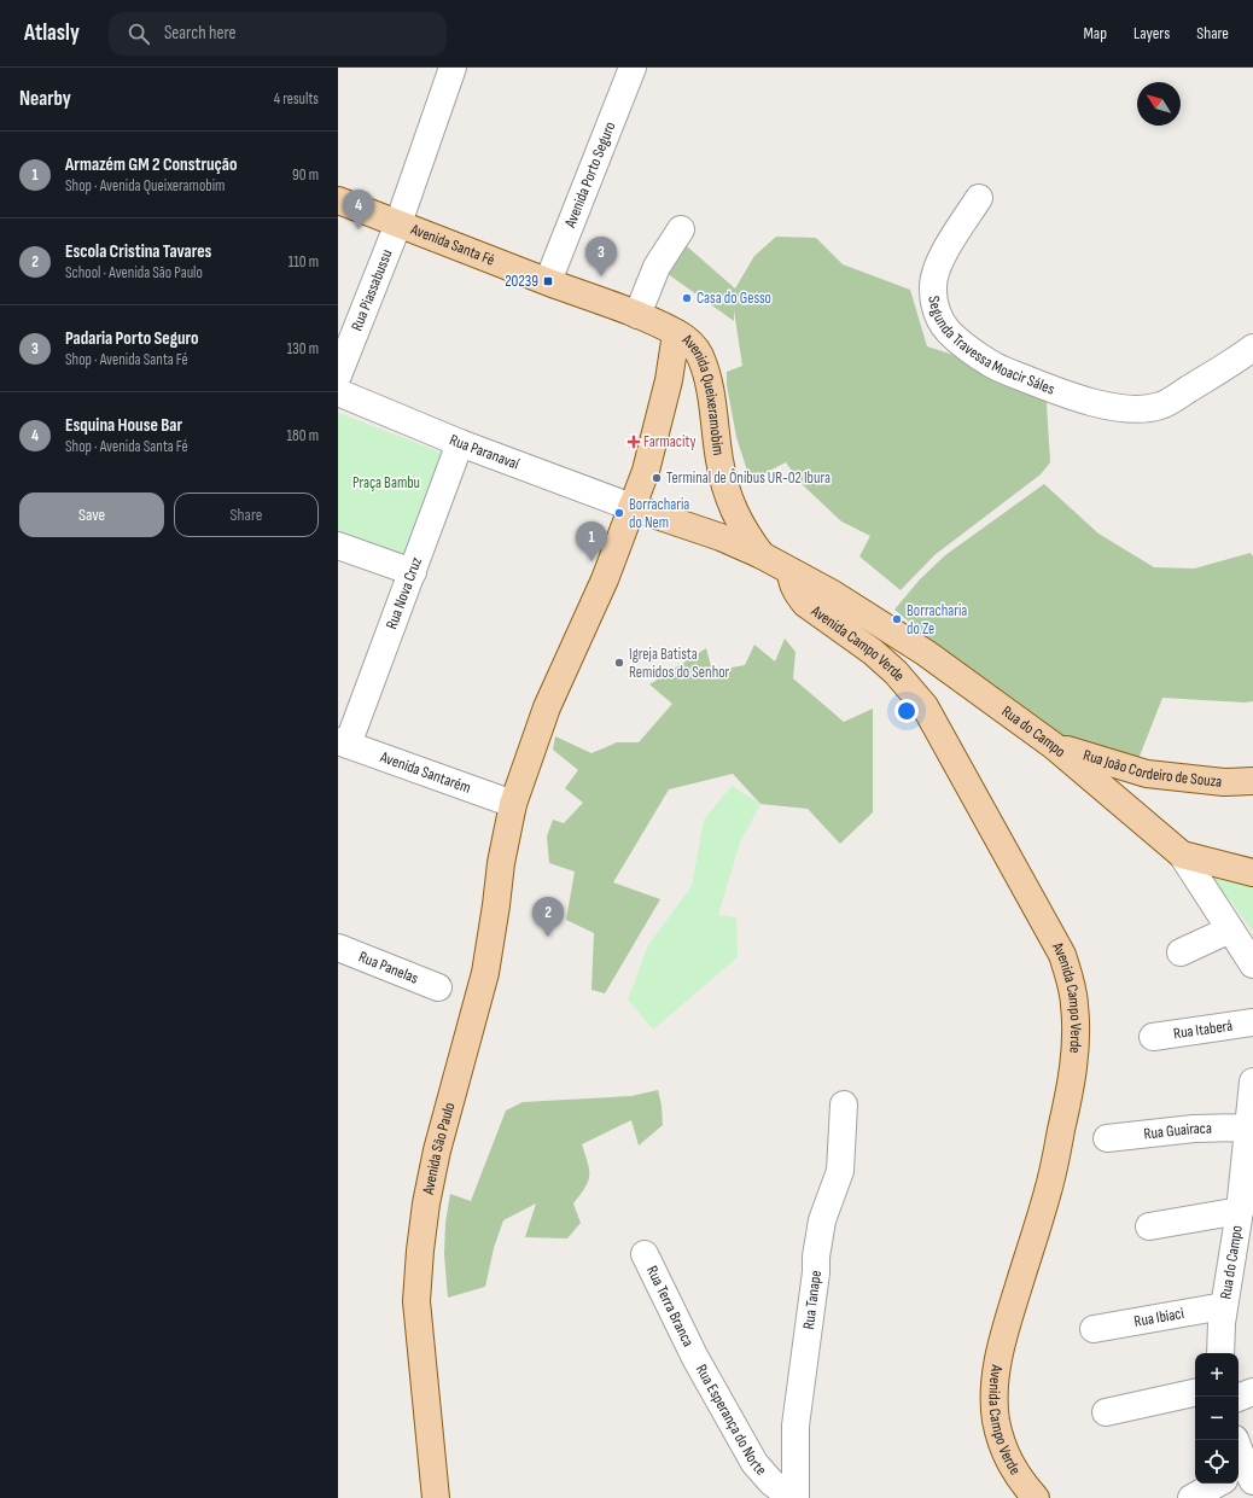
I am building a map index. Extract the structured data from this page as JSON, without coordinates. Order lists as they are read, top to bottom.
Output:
{
  "streets": {
    "main road": [
      "Avenida Santa Fé",
      "Avenida Queixeramobim",
      "Avenida Campo Verde",
      "Rua do Campo",
      "Rua João Cordeiro de Souza",
      "Avenida São Paulo"
    ],
    "street": [
      "Avenida Porto Seguro",
      "Rua Piassabussu",
      "Segunda Travessa Moacir Sáles",
      "Rua Paranavaí",
      "Rua Nova Cruz",
      "Avenida Santarém",
      "Rua Panelas",
      "Rua Itaberá",
      "Rua Guairaca",
      "Rua Tanape",
      "Rua Terra Branca",
      "Rua Ibiaci",
      "Rua Esperança do Norte"
    ]
  },
  "crossings": [
    ["Avenida Porto Seguro", "Avenida Santa Fé"],
    ["Avenida Santa Fé", "Rua Piassabussu"],
    ["Avenida Santa Fé", "Avenida Queixeramobim"],
    ["Avenida Queixeramobim", "Rua Paranavaí"],
    ["Avenida Queixeramobim", "Rua do Campo"],
    ["Avenida Queixeramobim", "Avenida Santarém"],
    ["Avenida Queixeramobim", "Avenida São Paulo"],
    ["Rua Paranavaí", "Rua Nova Cruz"],
    ["Rua Nova Cruz", "Avenida Santarém"],
    ["Avenida Campo Verde", "Rua do Campo"],
    ["Rua do Campo", "Rua João Cordeiro de Souza"],
    ["Rua do Campo", "Rua Guairaca"],
    ["Rua do Campo", "Rua Ibiaci"],
    ["Avenida Santarém", "Avenida São Paulo"],
    ["Rua Tanape", "Rua Esperança do Norte"],
    ["Rua Terra Branca", "Rua Esperança do Norte"]
  ],
  "parks": ["Praça Bambu"],
  "places": {
    "transit": ["20239"],
    "other": [
      "Casa do Gesso",
      "Terminal de Ônibus UR-02 Ibura",
      "Borracharia do Nem",
      "Borracharia do Ze",
      "Igreja Batista Remidos do Senhor"
    ],
    "health": ["Farmacity"]
  },
  "north": "top left",
  "page": {
    "header": "Atlasly",
    "search": "Search here",
    "nav": ["Map", "Layers", "Share"],
    "heading": ["Nearby", "4 results"],
    "list": [
      {
        "mark": "1",
        "name": "Armazém GM 2 Construção",
        "note": "Shop · Avenida Queixeramobim",
        "value": "90 m"
      },
      {
        "mark": "2",
        "name": "Escola Cristina Tavares",
        "note": "School · Avenida São Paulo",
        "value": "110 m"
      },
      {
        "mark": "3",
        "name": "Padaria Porto Seguro",
        "note": "Shop · Avenida Santa Fé",
        "value": "130 m"
      },
      {
        "mark": "4",
        "name": "Esquina House Bar",
        "note": "Shop · Avenida Santa Fé",
        "value": "180 m"
      }
    ],
    "pins": [
      "4",
      "3",
      "1",
      "2"
    ],
    "buttons": ["Save", "Share"],
    "map_buttons": ["+", "−"]
  }
}
